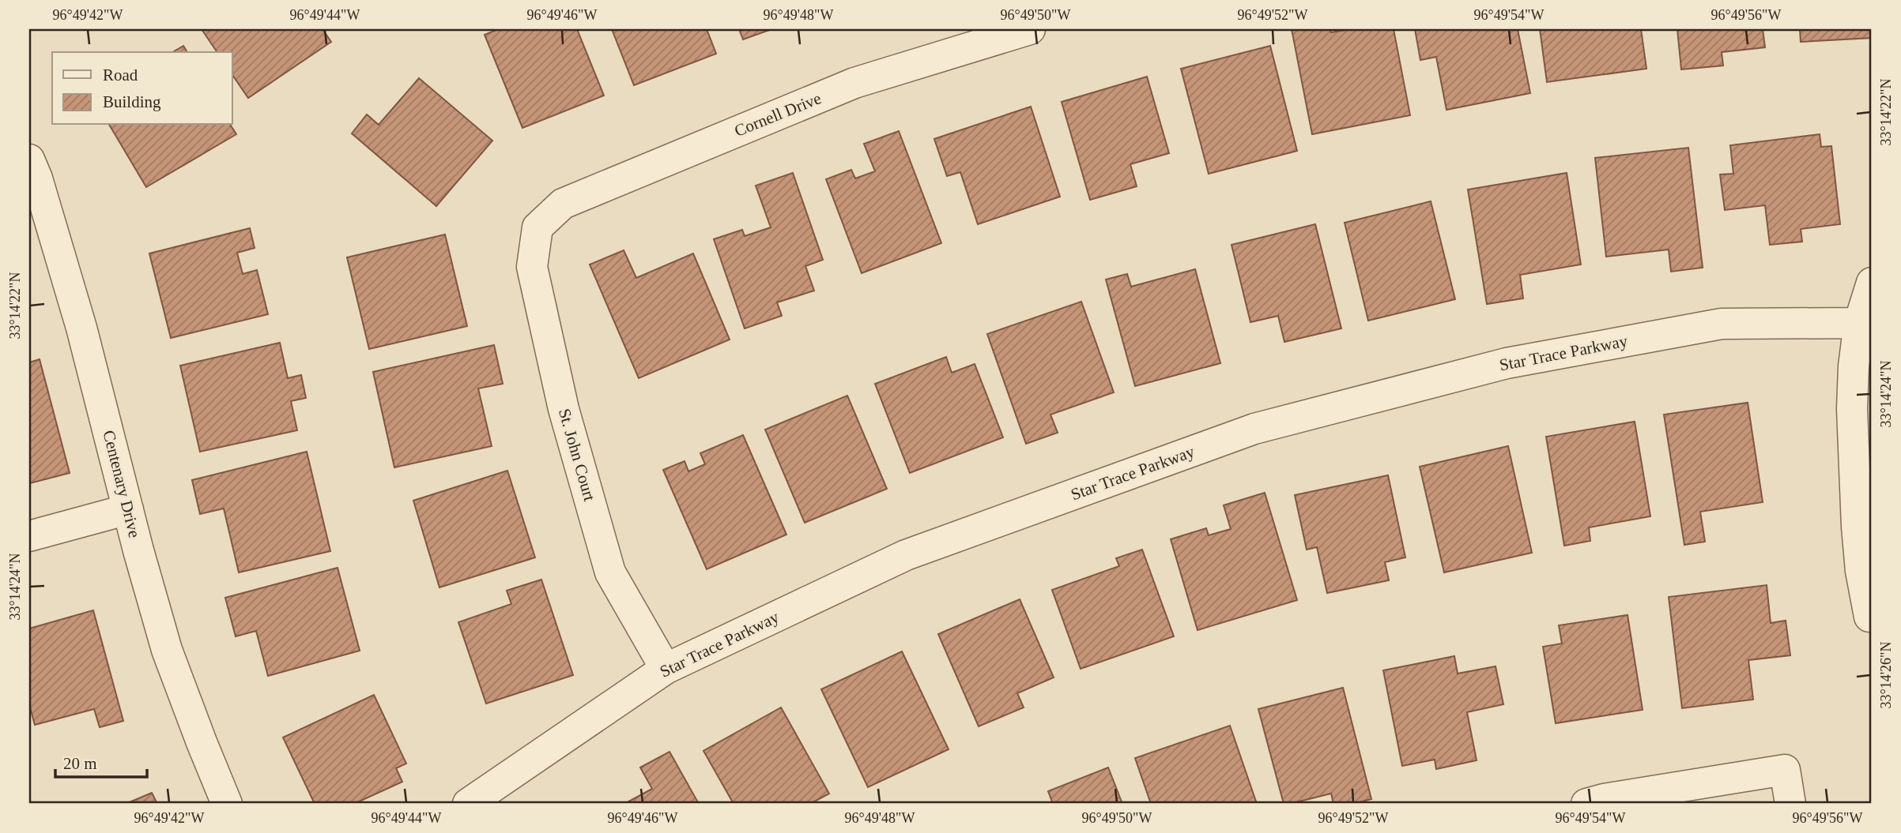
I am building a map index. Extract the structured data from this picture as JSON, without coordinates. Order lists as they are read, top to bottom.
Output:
{
  "streets": {
    "street": [
      "Cornell Drive",
      "Star Trace Parkway",
      "St. John Court",
      "Centenary Drive"
    ]
  },
  "crossings": [
    ["Cornell Drive", "St. John Court"],
    ["Star Trace Parkway", "St. John Court"]
  ],
  "legend": ["Road", "Building"],
  "scale_bar": "20 m",
  "coordinates": [
    "96°49'42\"W",
    "96°49'44\"W",
    "96°49'46\"W",
    "96°49'48\"W",
    "96°49'50\"W",
    "96°49'52\"W",
    "96°49'54\"W",
    "96°49'56\"W",
    "33°14'22\"N",
    "33°14'24\"N",
    "33°14'26\"N"
  ]
}
